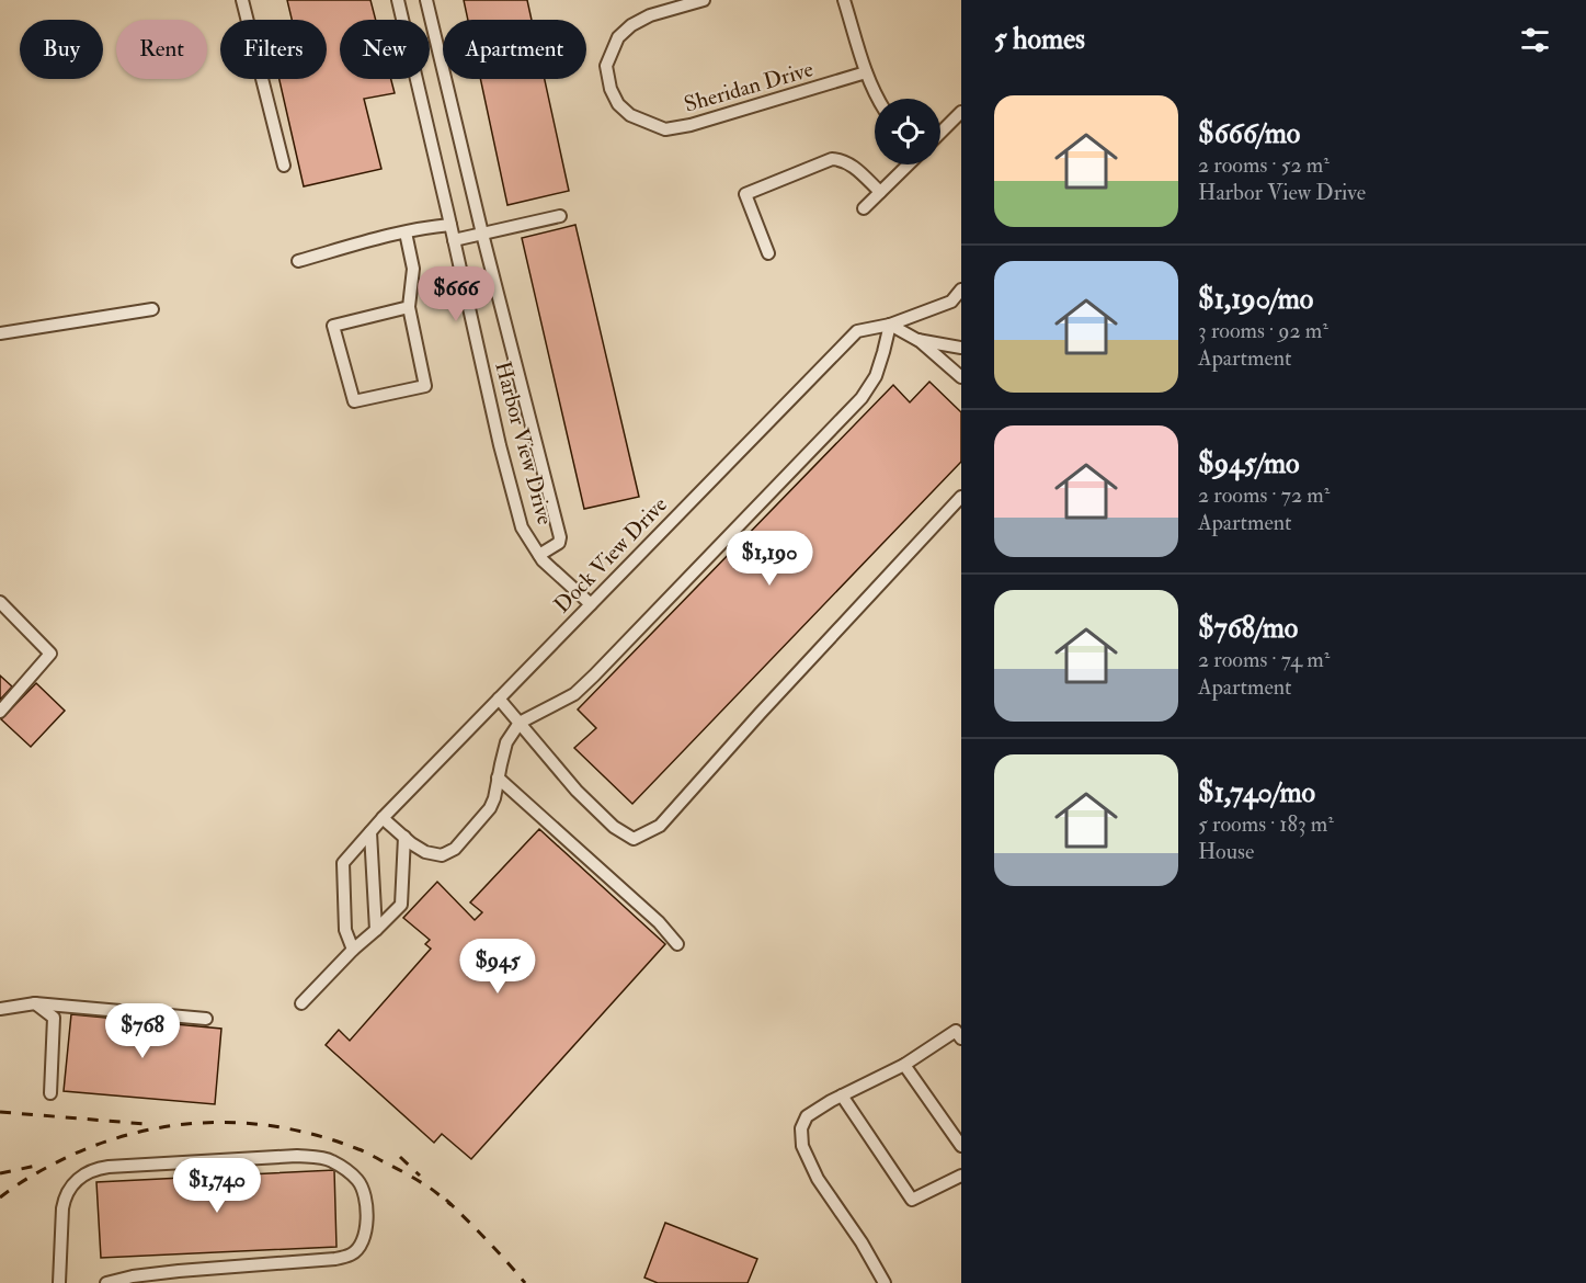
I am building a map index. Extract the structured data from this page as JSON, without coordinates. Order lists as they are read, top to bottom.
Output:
{
  "streets": {
    "street": ["Sheridan Drive", "Harbor View Drive", "Dock View Drive"]
  },
  "crossings": [
    ["Harbor View Drive", "Dock View Drive"]
  ],
  "page": {
    "heading": "5 homes",
    "chip": [
      "Buy",
      "Rent",
      "Filters",
      "New",
      "Apartment"
    ],
    "list": [
      {
        "name": "$666/mo",
        "note": "2 rooms · 52 m² · Harbor View Drive"
      },
      {
        "name": "$1,190/mo",
        "note": "3 rooms · 92 m² · Apartment"
      },
      {
        "name": "$945/mo",
        "note": "2 rooms · 72 m² · Apartment"
      },
      {
        "name": "$768/mo",
        "note": "2 rooms · 74 m² · Apartment"
      },
      {
        "name": "$1,740/mo",
        "note": "5 rooms · 183 m² · House"
      }
    ],
    "price": [
      "$666",
      "$1,190",
      "$945",
      "$768",
      "$1,740"
    ]
  }
}
